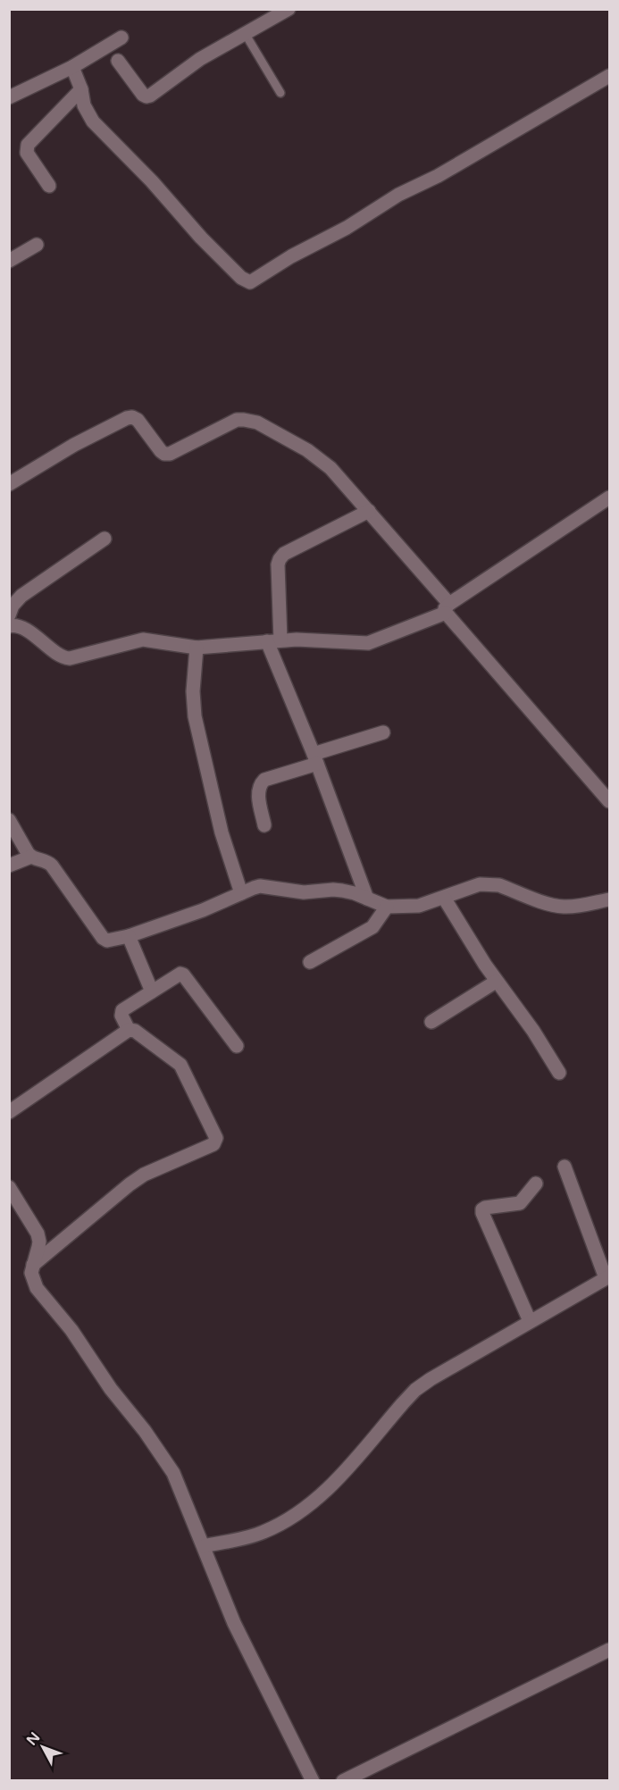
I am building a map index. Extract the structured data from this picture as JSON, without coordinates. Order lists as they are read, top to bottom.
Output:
{
  "north": "top left"
}
